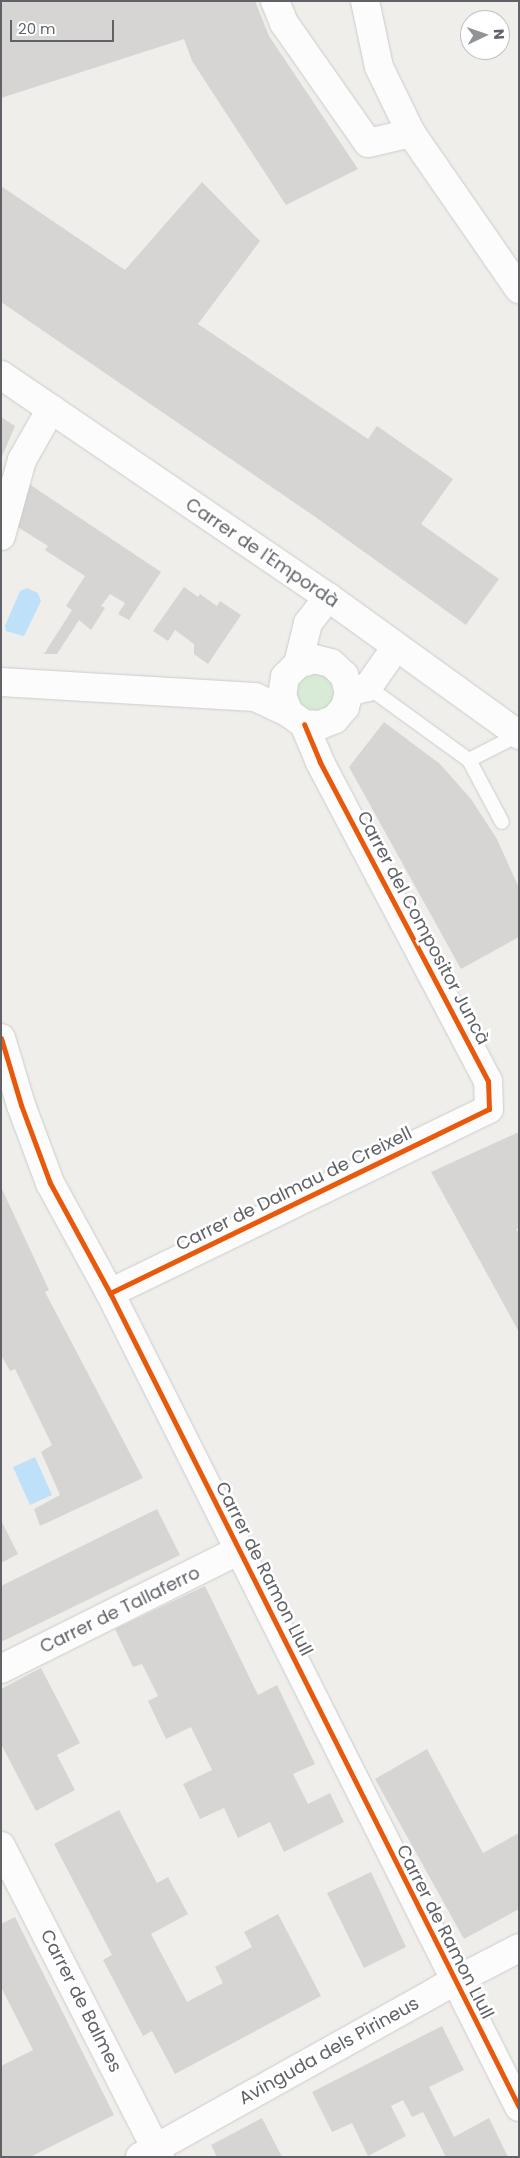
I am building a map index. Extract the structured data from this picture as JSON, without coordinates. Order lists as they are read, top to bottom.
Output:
{
  "streets": {
    "street": [
      "Carrer de l'Empordà",
      "Carrer del Compositor Juncà",
      "Carrer de Dalmau de Creixell",
      "Carrer de Ramon Llull",
      "Carrer de Tallaferro",
      "Carrer de Balmes",
      "Avinguda dels Pirineus"
    ]
  },
  "crossings": [
    ["Carrer del Compositor Juncà", "Carrer de Dalmau de Creixell"],
    ["Carrer de Dalmau de Creixell", "Carrer de Ramon Llull"],
    ["Carrer de Ramon Llull", "Carrer de Tallaferro"],
    ["Carrer de Ramon Llull", "Avinguda dels Pirineus"],
    ["Carrer de Balmes", "Avinguda dels Pirineus"]
  ],
  "scale_bar": "20 m",
  "north": "right"
}
